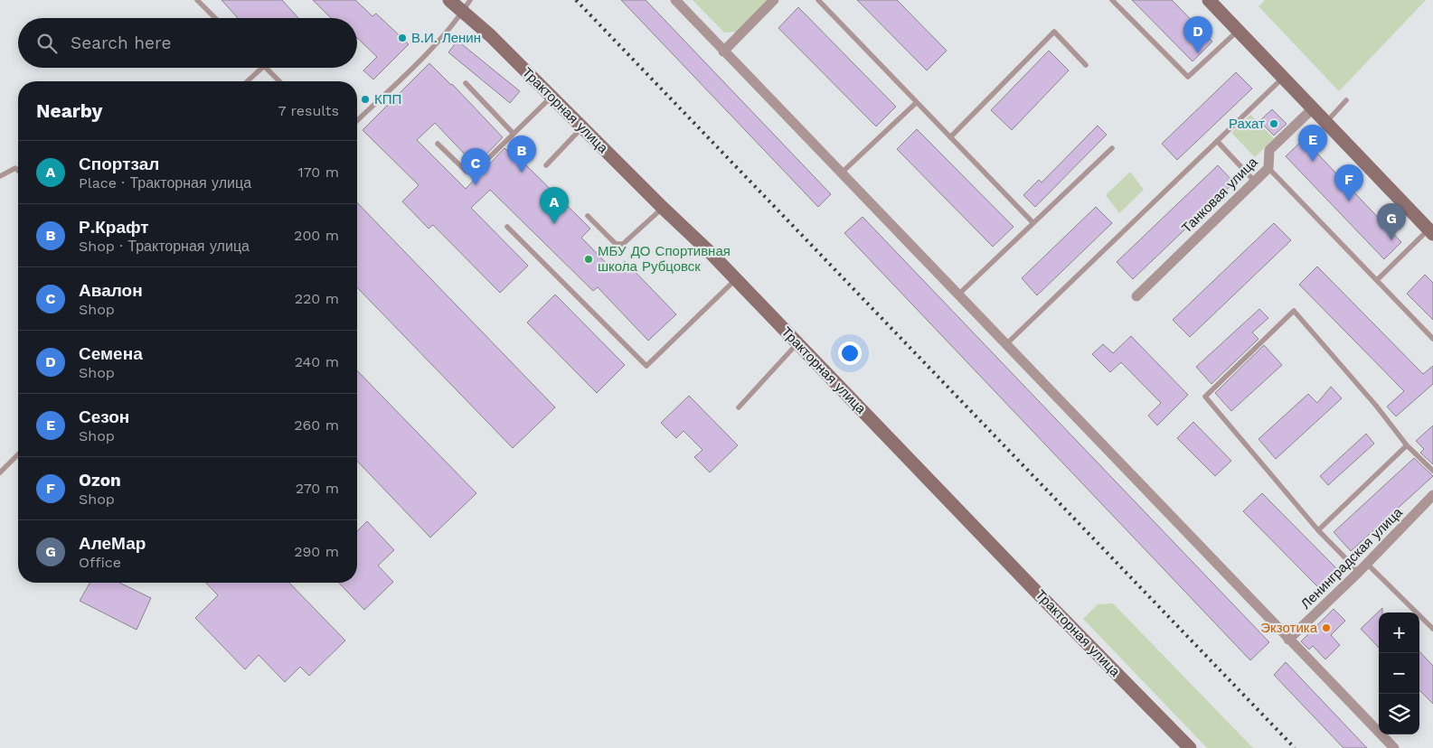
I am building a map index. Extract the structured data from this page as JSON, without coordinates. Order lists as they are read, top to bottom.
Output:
{
  "streets": {
    "street": ["Тракторная улица", "Танковая улица", "Ленинградская улица"]
  },
  "places": [
    "В.И. Ленин",
    "КПП",
    "Рахат",
    "МБУ ДО Спортивная школа Рубцовск",
    "Экзотика"
  ],
  "page": {
    "pins": [
      "D",
      "E",
      "B",
      "C",
      "F",
      "A",
      "G"
    ],
    "search": "Search here",
    "heading": ["Nearby", "7 results"],
    "list": [
      {
        "mark": "A",
        "name": "Спортзал",
        "note": "Place · Тракторная улица",
        "value": "170 m"
      },
      {
        "mark": "B",
        "name": "Р.Крафт",
        "note": "Shop · Тракторная улица",
        "value": "200 m"
      },
      {
        "mark": "C",
        "name": "Авалон",
        "note": "Shop",
        "value": "220 m"
      },
      {
        "mark": "D",
        "name": "Семена",
        "note": "Shop",
        "value": "240 m"
      },
      {
        "mark": "E",
        "name": "Сезон",
        "note": "Shop",
        "value": "260 m"
      },
      {
        "mark": "F",
        "name": "Ozon",
        "note": "Shop",
        "value": "270 m"
      },
      {
        "mark": "G",
        "name": "АлеМар",
        "note": "Office",
        "value": "290 m"
      }
    ],
    "map_buttons": ["+", "−"]
  }
}
